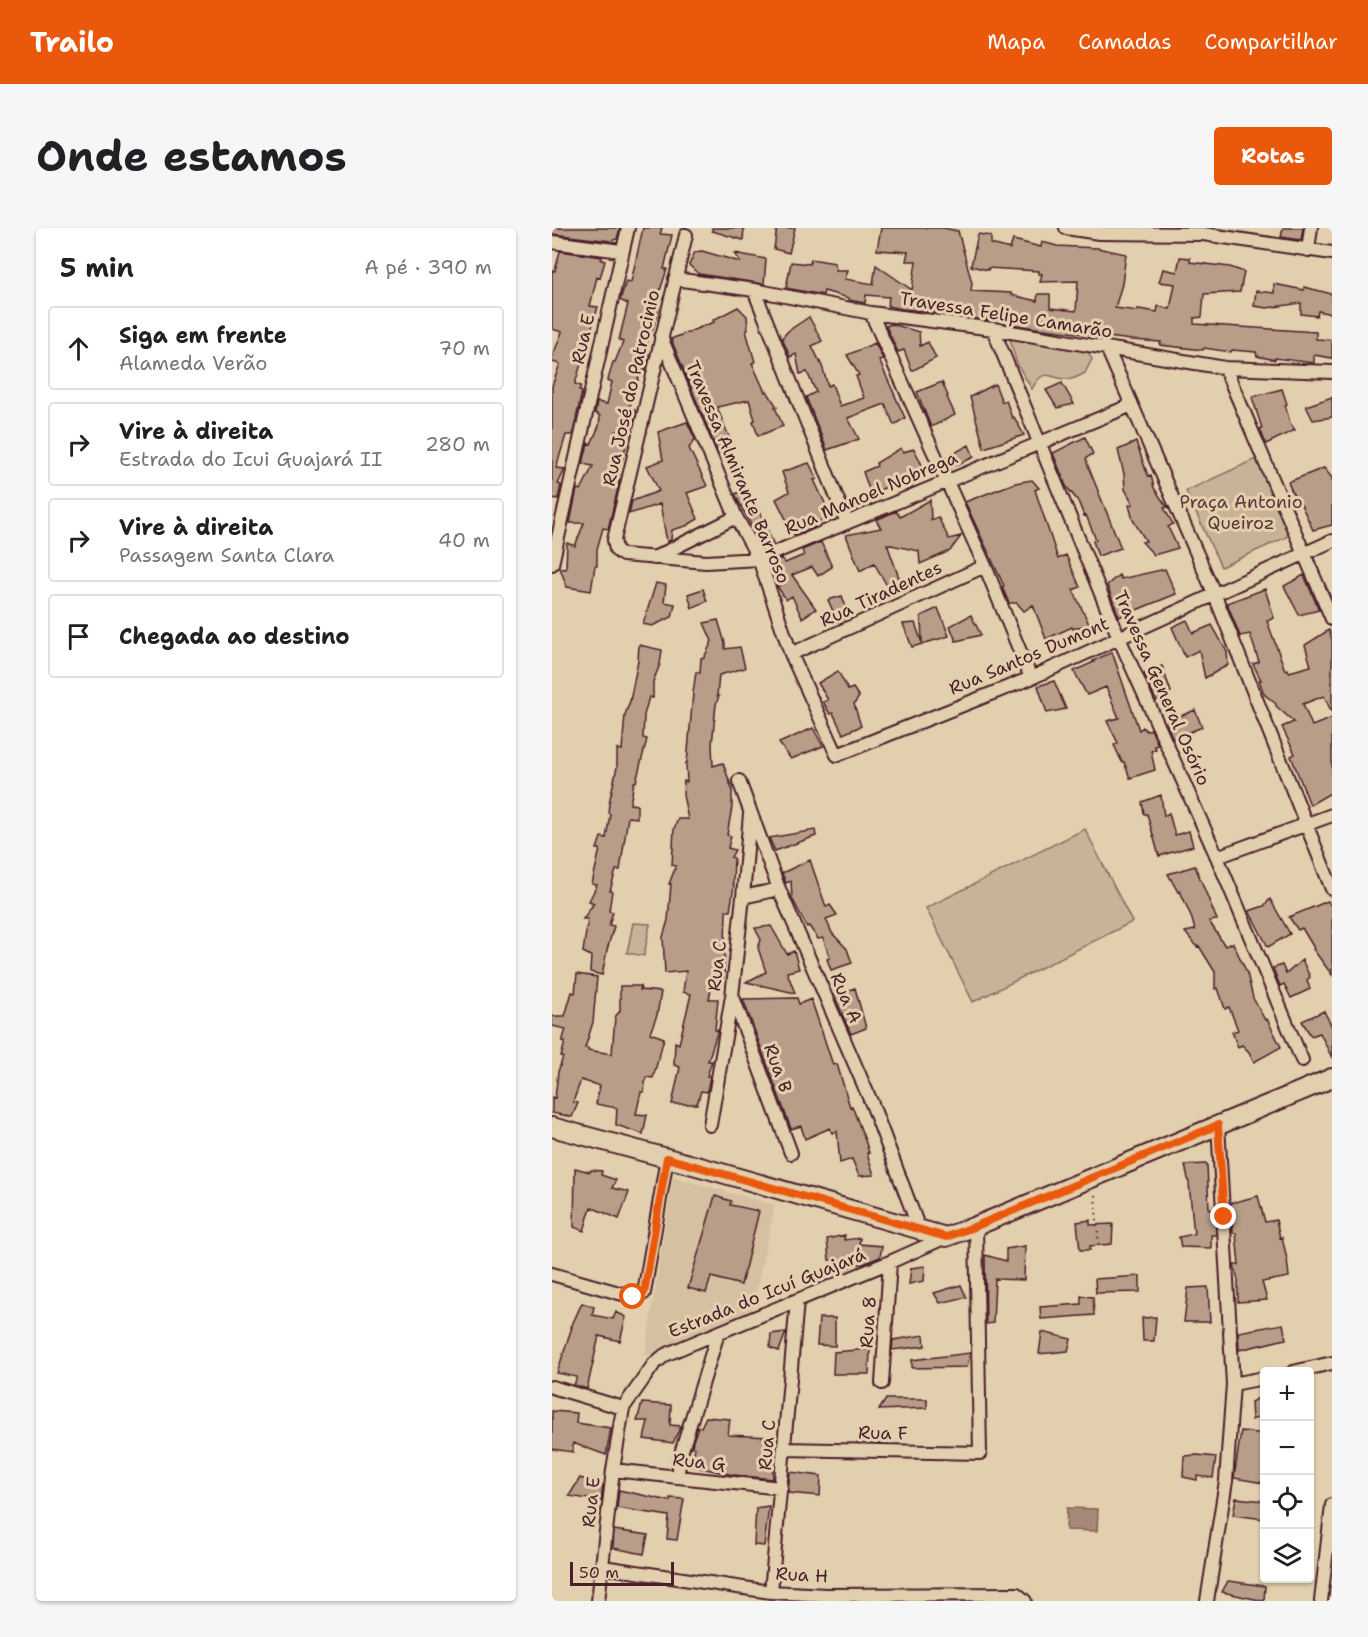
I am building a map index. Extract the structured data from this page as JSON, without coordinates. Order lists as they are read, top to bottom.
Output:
{
  "streets": {
    "street": [
      "Travessa Felipe Camarão",
      "Rua E",
      "Rua José do Patrocinio",
      "Travessa Almirante Barroso",
      "Rua Manoel Nobrega",
      "Rua Tiradentes",
      "Rua Santos Dumont",
      "Travessa General Osório",
      "Rua C",
      "Rua A",
      "Rua B",
      "Estrada do Icuí Guajará",
      "Rua 8",
      "Rua F",
      "Rua G",
      "Rua H"
    ]
  },
  "crossings": [
    ["Travessa Felipe Camarão", "Rua José do Patrocinio"],
    ["Travessa Felipe Camarão", "Travessa General Osório"],
    ["Rua E", "Estrada do Icuí Guajará"],
    ["Rua E", "Rua G"],
    ["Rua E", "Rua H"],
    ["Rua José do Patrocinio", "Travessa Almirante Barroso"],
    ["Rua José do Patrocinio", "Rua Manoel Nobrega"],
    ["Travessa Almirante Barroso", "Rua Manoel Nobrega"],
    ["Travessa Almirante Barroso", "Rua Tiradentes"],
    ["Travessa Almirante Barroso", "Rua Santos Dumont"],
    ["Rua Manoel Nobrega", "Travessa General Osório"],
    ["Rua Santos Dumont", "Travessa General Osório"],
    ["Rua C", "Rua A"],
    ["Rua C", "Rua B"],
    ["Rua C", "Estrada do Icuí Guajará"],
    ["Rua C", "Rua F"],
    ["Rua C", "Rua G"],
    ["Rua C", "Rua H"],
    ["Estrada do Icuí Guajará", "Rua 8"]
  ],
  "parks": ["Praça Antonio Queiroz"],
  "scale_bar": "50 m",
  "page": {
    "header": "Trailo",
    "nav": ["Mapa", "Camadas", "Compartilhar"],
    "buttons": "Rotas",
    "title": "Onde estamos",
    "heading": ["5 min", "A pé · 390 m"],
    "list": [
      ["Siga em frente", "Alameda Verão", "70 m"],
      ["Vire à direita", "Estrada do Icui Guajará II", "280 m"],
      ["Vire à direita", "Passagem Santa Clara", "40 m"],
      "Chegada ao destino"
    ],
    "map_buttons": ["+", "−"],
    "scale": "50 m"
  }
}
